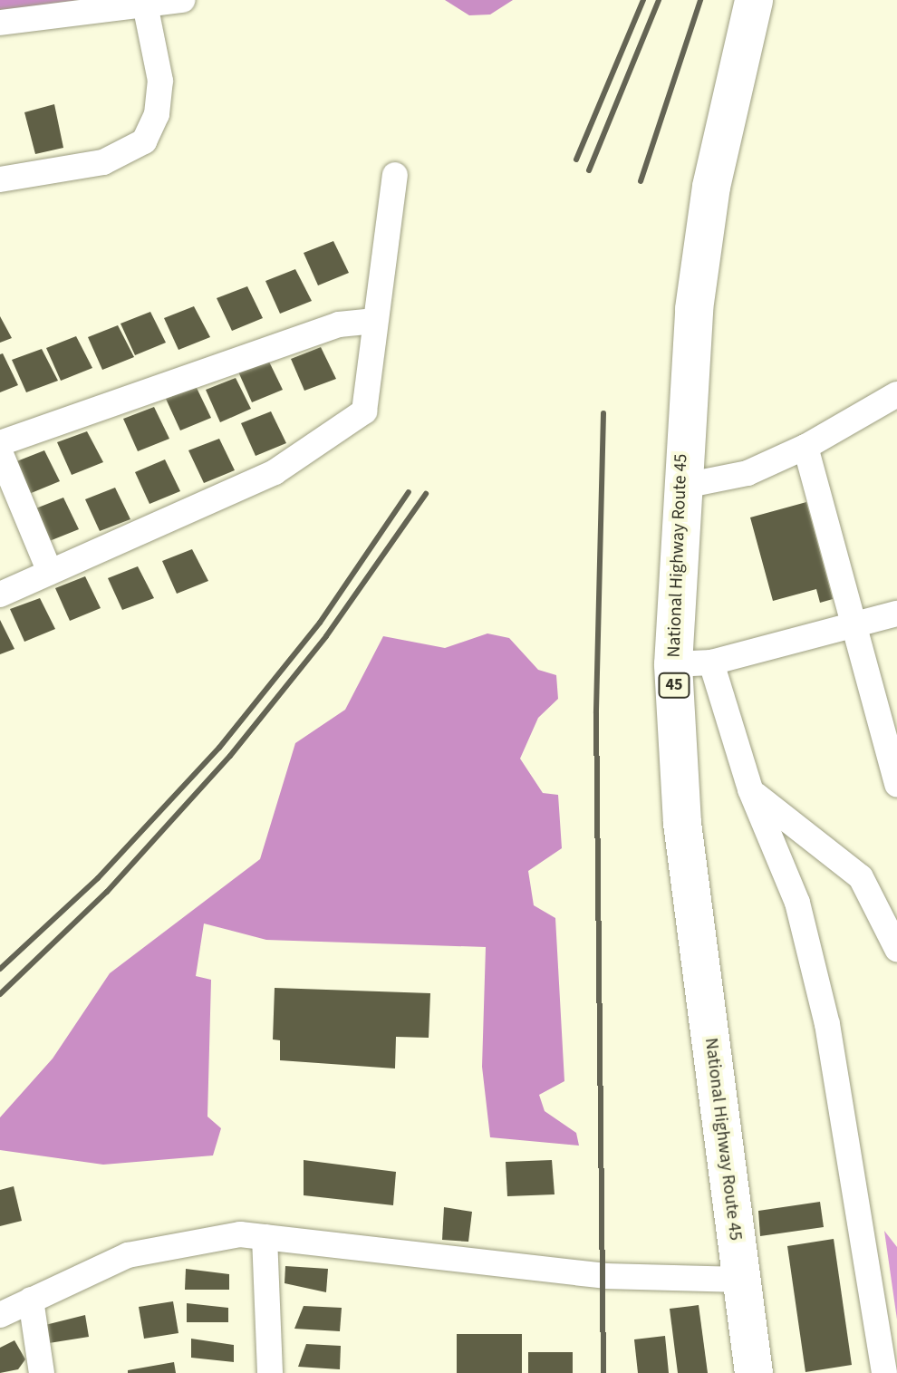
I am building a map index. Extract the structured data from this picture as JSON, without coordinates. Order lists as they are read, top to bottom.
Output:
{
  "streets": {
    "highway": ["National Highway Route 45", "45"]
  }
}
